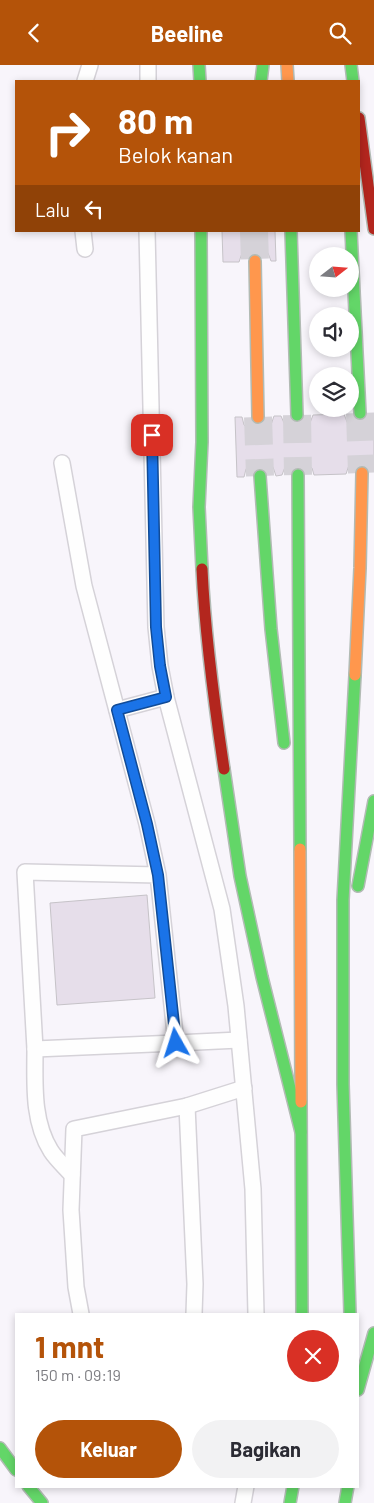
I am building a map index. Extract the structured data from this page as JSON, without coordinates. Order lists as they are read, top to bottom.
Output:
{
  "north": "right",
  "page": {
    "header": "Beeline",
    "turn": ["80 m", "Belok kanan"],
    "then": "Lalu",
    "heading": ["1 mnt", "150 m · 09:19"],
    "buttons": ["Keluar", "Bagikan"]
  }
}
